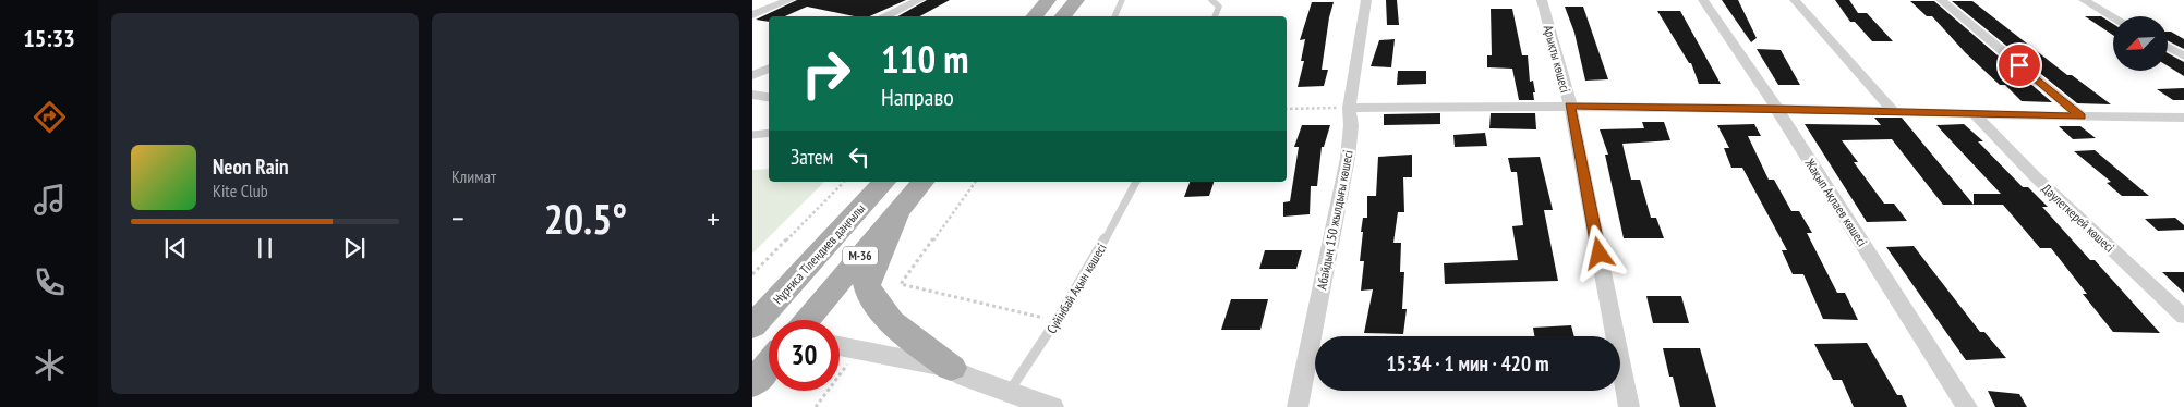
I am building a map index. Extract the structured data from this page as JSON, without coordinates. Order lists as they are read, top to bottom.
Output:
{
  "streets": {
    "main road": ["Нұрғиса Тілендиев даңғылы", "M-36"],
    "street": [
      "Арықты көшесі",
      "Жақып Ақпаев көшесі",
      "Дәулеткерей көшесі",
      "Абайдың 150 жылдығы көшесі"
    ],
    "lane": ["Сүйінбай Ақын көшесі"]
  },
  "north": "bottom left",
  "page": {
    "tabs": "15:33",
    "tile": "Климат",
    "turn": ["110 m", "Направо"],
    "then": "Затем",
    "song": ["Neon Rain", "Kite Club"],
    "heat": ["−", "20.5°", "+"],
    "limit": "30",
    "trip": "15:34 · 1 мин · 420 m"
  }
}
